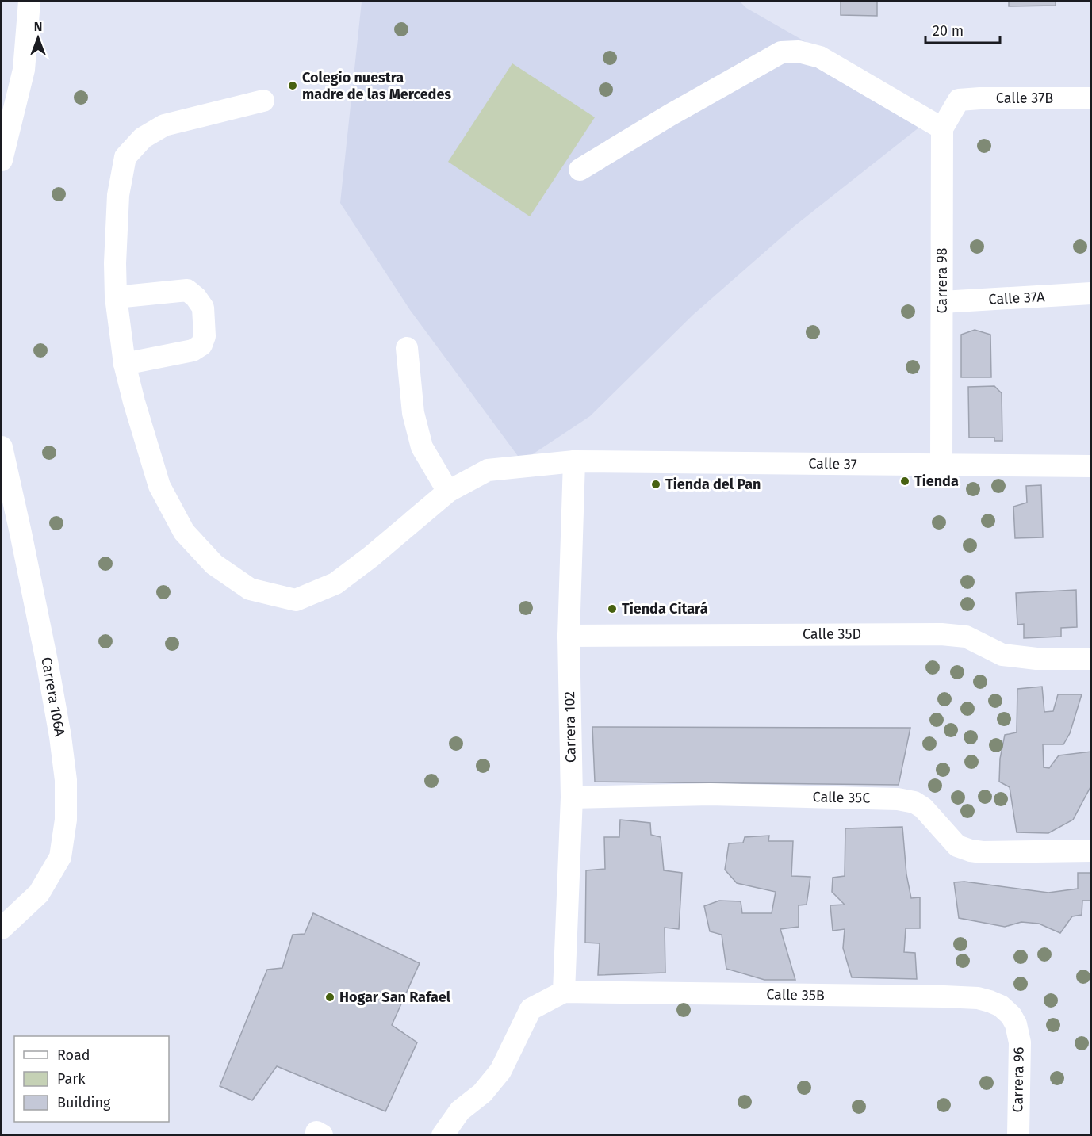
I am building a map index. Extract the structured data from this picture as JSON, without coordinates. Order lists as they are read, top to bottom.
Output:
{
  "streets": {
    "street": [
      "Calle 37B",
      "Carrera 98",
      "Calle 37A",
      "Calle 37",
      "Calle 35D",
      "Carrera 106A",
      "Carrera 102",
      "Calle 35C",
      "Calle 35B",
      "Carrera 96"
    ]
  },
  "crossings": [
    ["Calle 37B", "Carrera 98"],
    ["Carrera 98", "Calle 37A"],
    ["Carrera 98", "Calle 37"],
    ["Calle 37", "Carrera 102"],
    ["Calle 35D", "Carrera 102"],
    ["Carrera 102", "Calle 35C"],
    ["Carrera 102", "Calle 35B"],
    ["Calle 35B", "Carrera 96"]
  ],
  "places": [
    "Colegio nuestra madre de las Mercedes",
    "Tienda",
    "Tienda del Pan",
    "Tienda Citará",
    "Hogar San Rafael"
  ],
  "legend": ["Road", "Park", "Building"],
  "scale_bar": "20 m",
  "north": "top"
}
